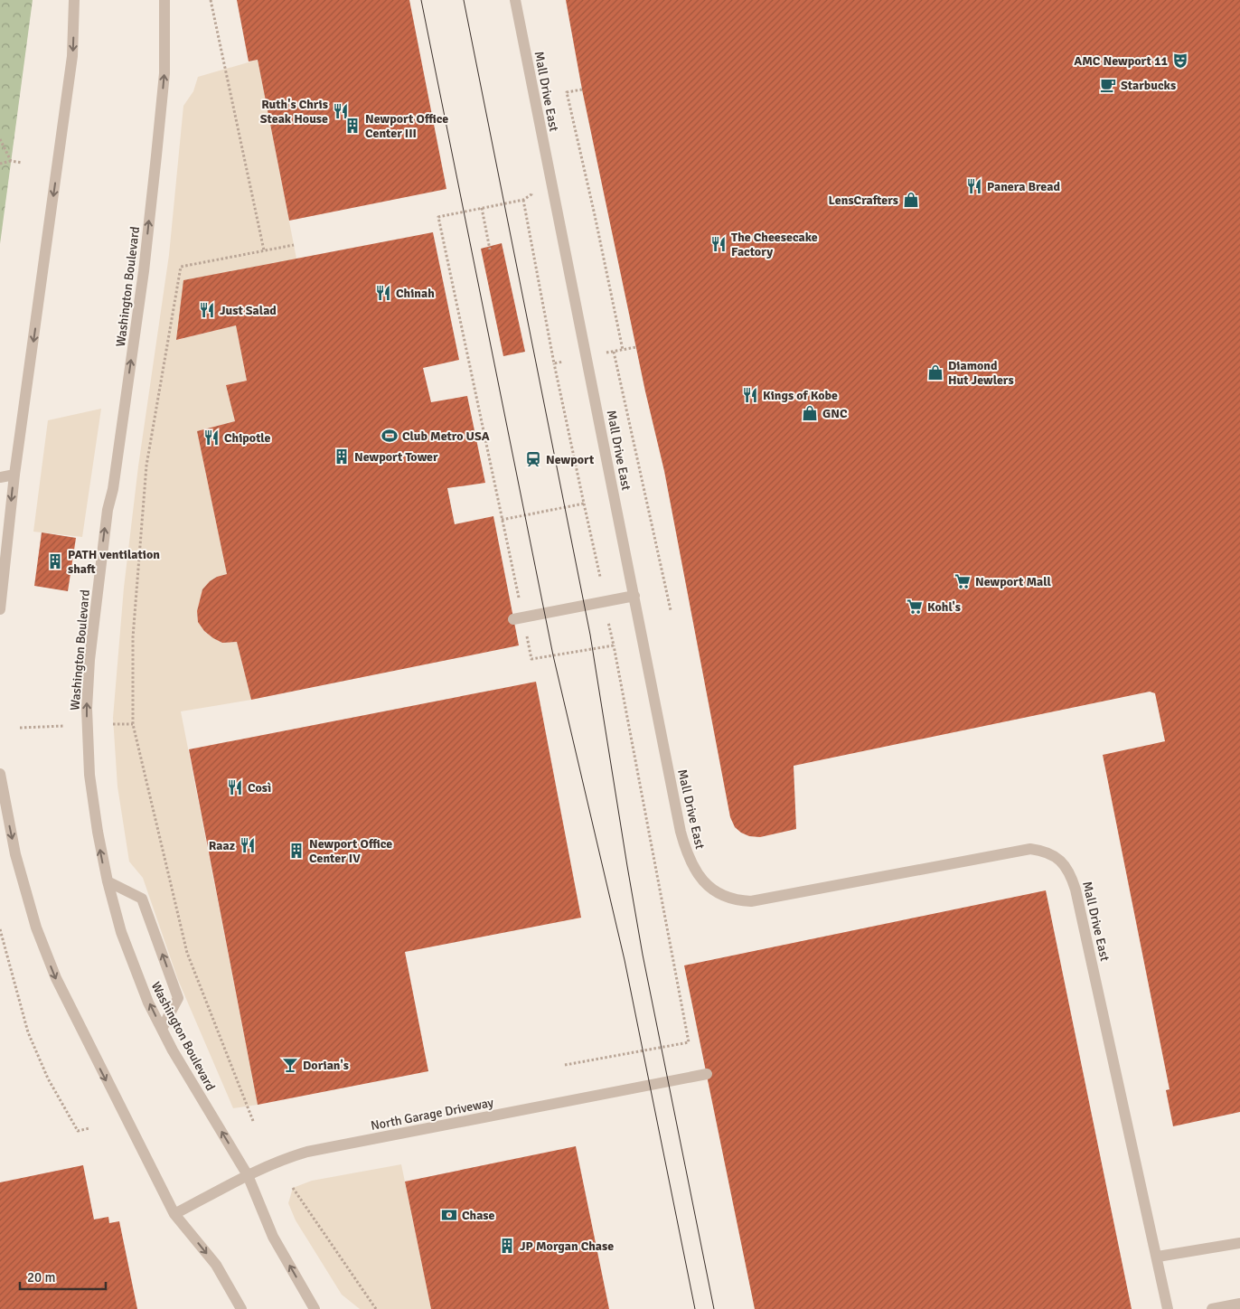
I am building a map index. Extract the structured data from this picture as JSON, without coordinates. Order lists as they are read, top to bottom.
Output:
{
  "streets": {
    "street": ["Mall Drive East", "Washington Boulevard", "North Garage Driveway"]
  },
  "crossings": [
    ["Washington Boulevard", "North Garage Driveway"]
  ],
  "places": {
    "theatre": ["AMC Newport 11"],
    "cafe": ["Starbucks"],
    "restaurant": [
      "Ruth's Chris Steak House",
      "Panera Bread",
      "The Cheesecake Factory",
      "Chinah",
      "Just Salad",
      "Kings of Kobe",
      "Chipotle",
      "Così",
      "Raaz"
    ],
    "building": [
      "Newport Office Center III",
      "Newport Tower",
      "PATH ventilation shaft",
      "Newport Office Center IV",
      "JP Morgan Chase"
    ],
    "shop": ["LensCrafters", "Diamond Hut Jewlers", "GNC"],
    "sports": ["Club Metro USA"],
    "station": ["Newport"],
    "supermarket": ["Newport Mall", "Kohl's"],
    "bar": ["Dorian's"],
    "bank": ["Chase"]
  },
  "scale_bar": "20 m"
}
